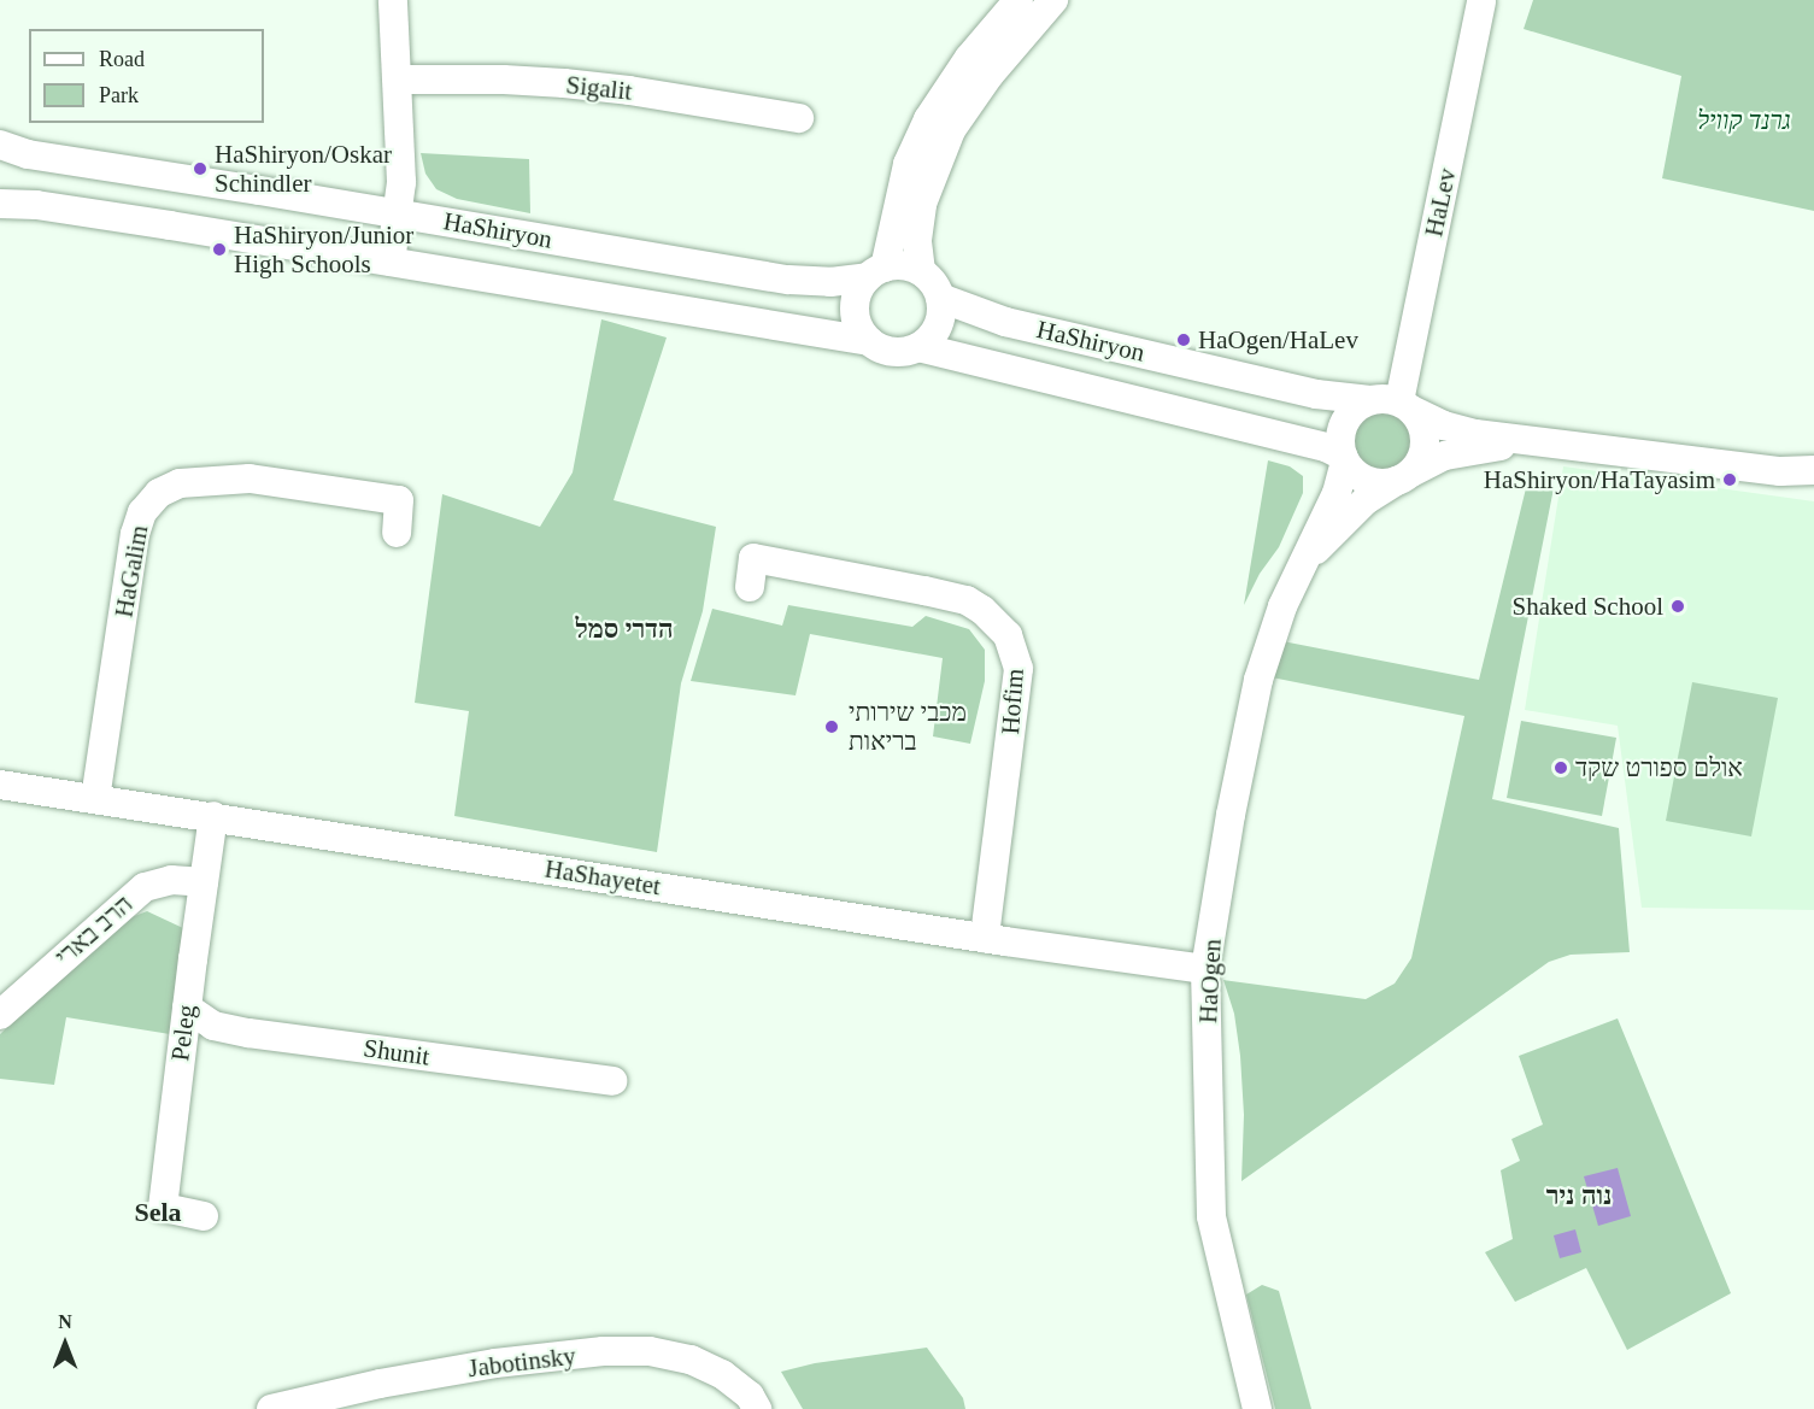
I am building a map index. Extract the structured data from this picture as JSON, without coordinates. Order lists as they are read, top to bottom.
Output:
{
  "streets": {
    "street": [
      "Sigalit",
      "HaLev",
      "HaShiryon",
      "HaGalim",
      "Hofim",
      "HaShayetet",
      "הרב בארי",
      "HaOgen",
      "Peleg",
      "Shunit",
      "Jabotinsky"
    ]
  },
  "crossings": [
    ["HaLev", "HaShiryon"],
    ["HaLev", "HaOgen"],
    ["HaShiryon", "HaOgen"],
    ["HaGalim", "HaShayetet"],
    ["Hofim", "HaShayetet"],
    ["HaShayetet", "HaOgen"],
    ["HaShayetet", "Peleg"],
    ["הרב בארי", "Peleg"],
    ["Peleg", "Shunit"]
  ],
  "districts": ["הדרי סמל", "נוה ניר", "Sela"],
  "parks": ["גרנד קוויל"],
  "places": [
    "HaShiryon/Oskar Schindler",
    "HaShiryon/Junior High Schools",
    "HaOgen/HaLev",
    "HaShiryon/HaTayasim",
    "Shaked School",
    "מכבי שירותי בריאות",
    "אולם ספורט שקד"
  ],
  "legend": ["Road", "Park"],
  "north": "top"
}
